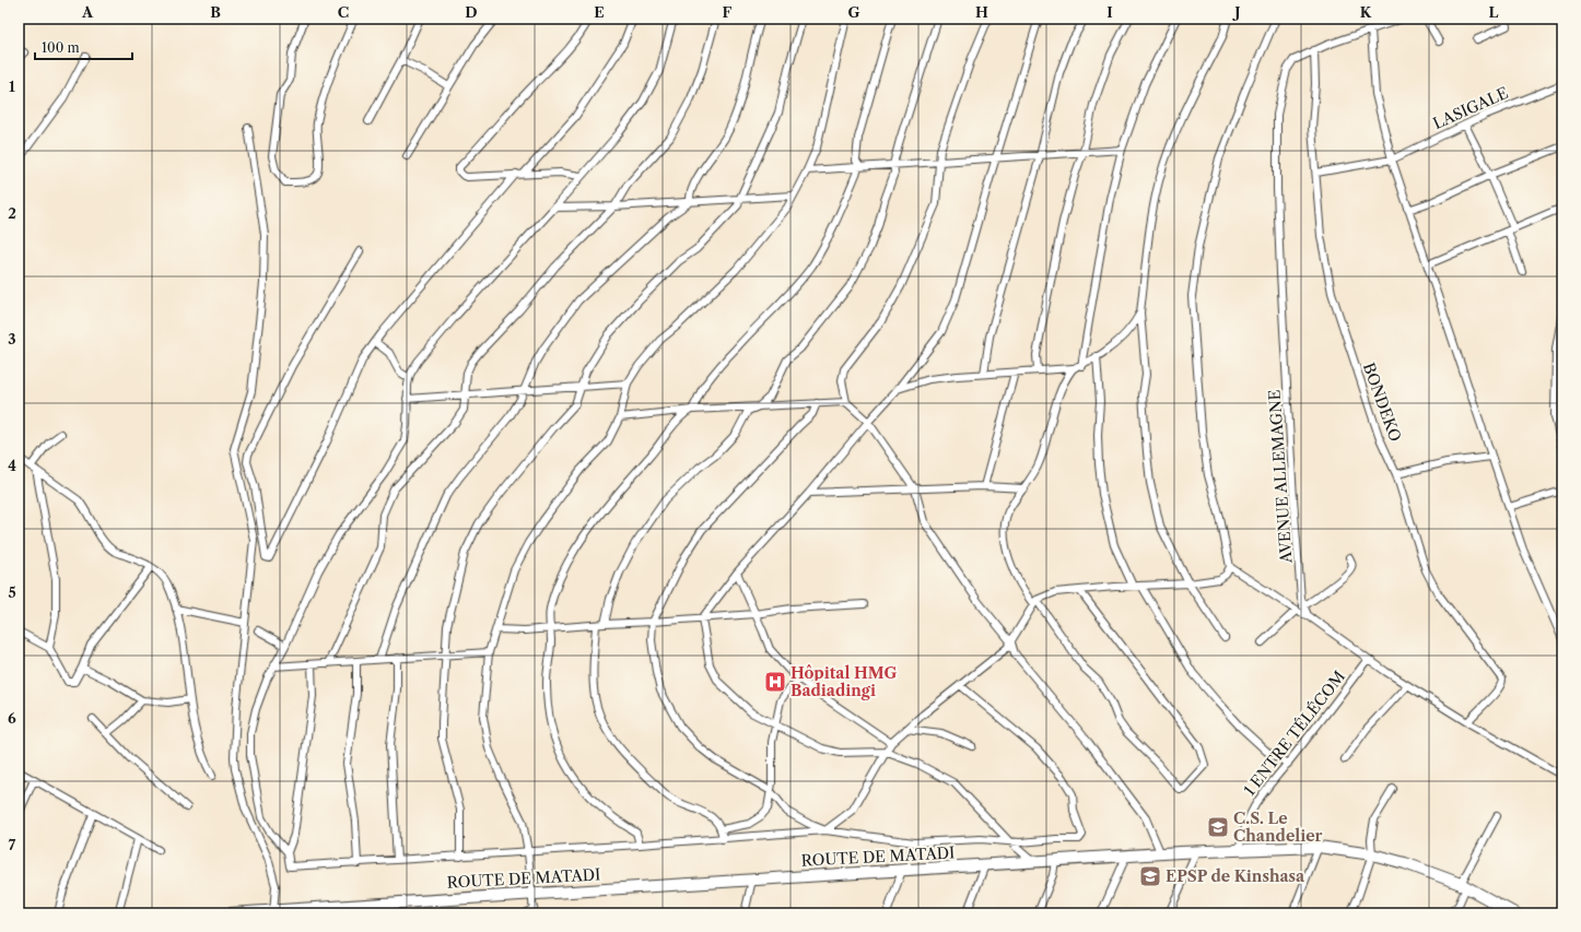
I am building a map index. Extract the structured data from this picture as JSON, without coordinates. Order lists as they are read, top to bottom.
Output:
{
  "streets": {
    "highway": ["ROUTE DE MATADI"],
    "street": [
      "LASIGALE",
      "BONDEKO",
      "AVENUE ALLEMAGNE",
      "1 ENTRE TÉLÉCOM"
    ]
  },
  "crossings": [
    ["LASIGALE", "BONDEKO"],
    ["BONDEKO", "AVENUE ALLEMAGNE"],
    ["AVENUE ALLEMAGNE", "1 ENTRE TÉLÉCOM"],
    ["1 ENTRE TÉLÉCOM", "ROUTE DE MATADI"]
  ],
  "places": {
    "hospital": ["Hôpital HMG Badiadingi"],
    "school or university": ["C.S. Le Chandelier", "EPSP de Kinshasa"]
  },
  "scale_bar": "100 m",
  "grid": {
    "columns": [
      "A",
      "B",
      "C",
      "D",
      "E",
      "F",
      "G",
      "H",
      "I",
      "J",
      "K",
      "L"
    ],
    "rows": [
      "1",
      "2",
      "3",
      "4",
      "5",
      "6",
      "7"
    ]
  }
}
